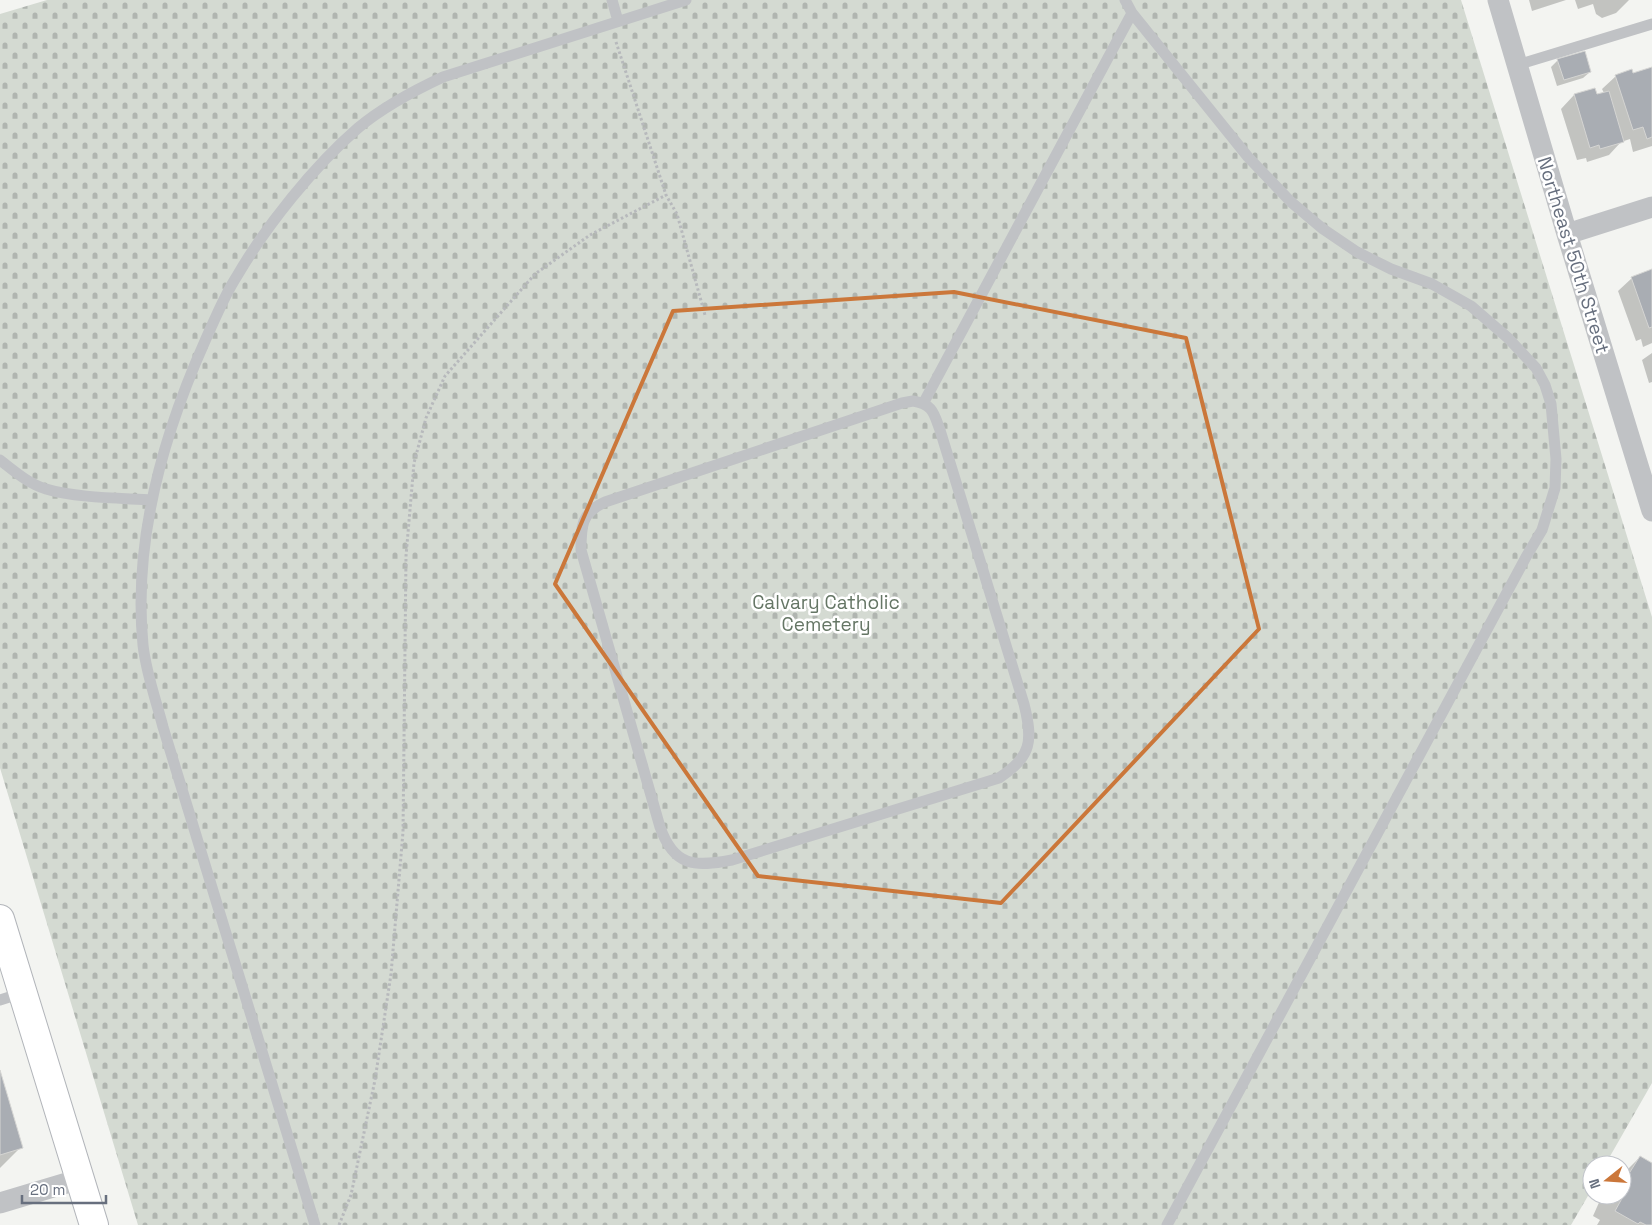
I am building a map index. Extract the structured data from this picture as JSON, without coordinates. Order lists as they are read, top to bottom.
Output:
{
  "streets": {
    "street": ["Northeast 50th Street"]
  },
  "parks": ["Calvary Catholic Cemetery"],
  "scale_bar": "20 m",
  "north": "left"
}
